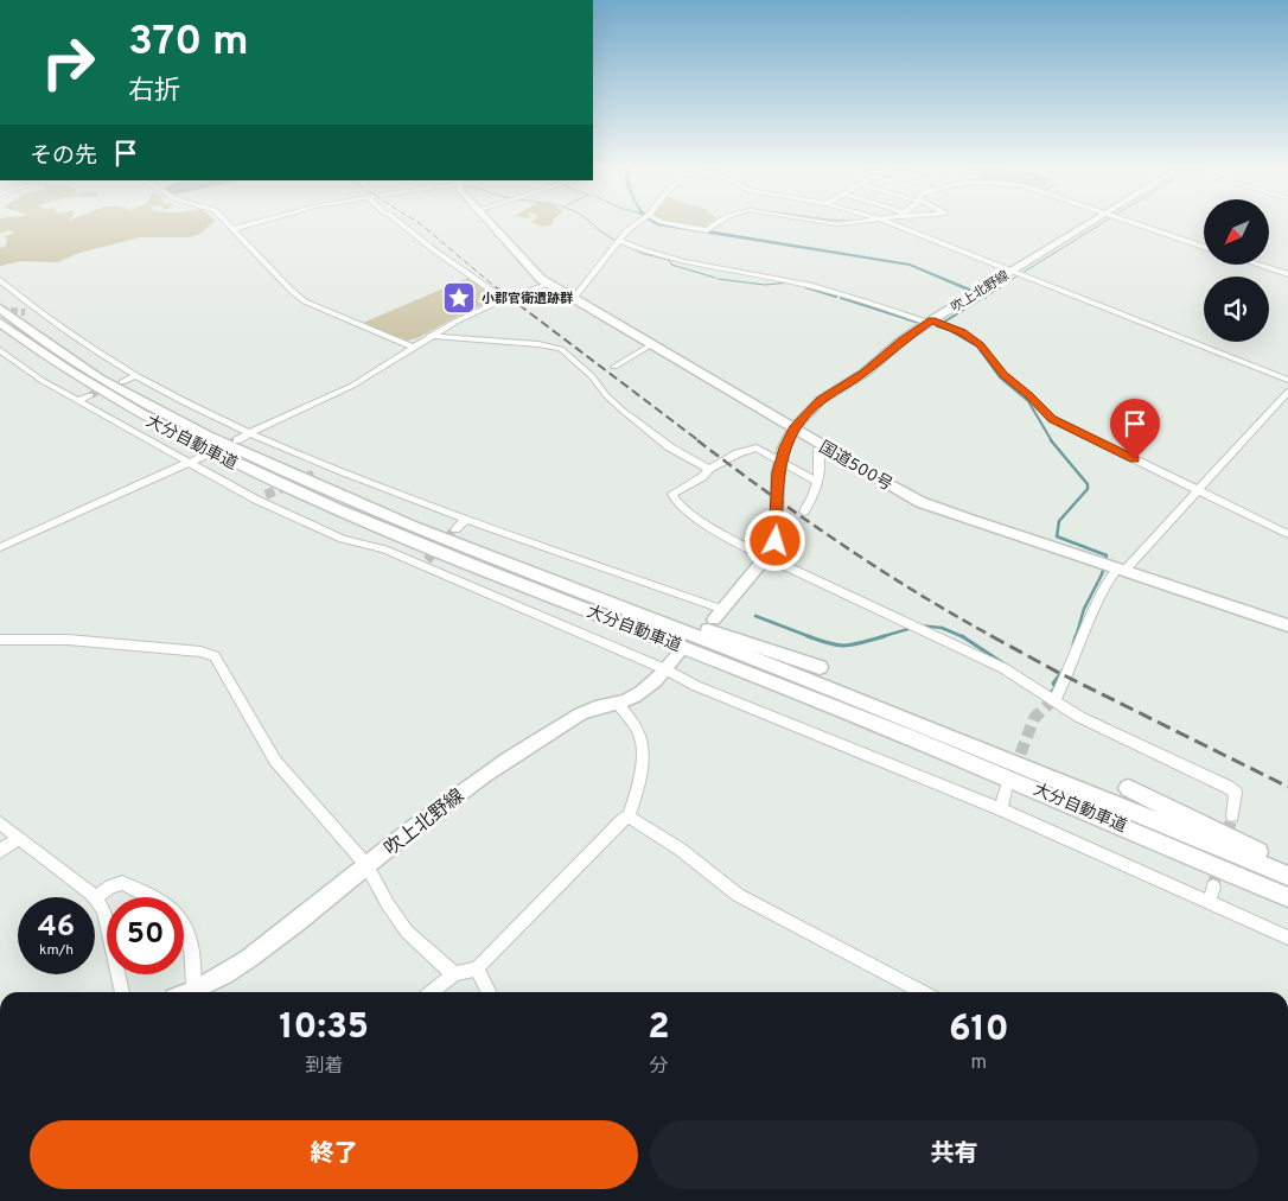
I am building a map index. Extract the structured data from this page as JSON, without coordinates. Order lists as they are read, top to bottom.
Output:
{
  "streets": {
    "highway": ["大分自動車道", "国道500号"],
    "main road": ["吹上北野線"]
  },
  "crossings": [
    ["吹上北野線", "国道500号"]
  ],
  "places": {
    "place": ["小郡官衛遺跡群"]
  },
  "north": "bottom left",
  "page": {
    "turn": ["370 m", "右折"],
    "then": "その先",
    "speed": "46 km/h",
    "limit": "50",
    "eta": [
      "10:35",
      "到着",
      "2",
      "分",
      "610",
      "m"
    ],
    "buttons": ["終了", "共有"]
  }
}
